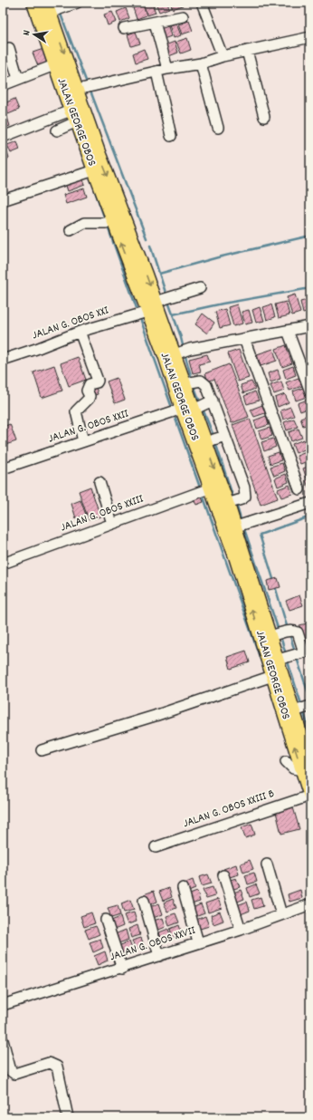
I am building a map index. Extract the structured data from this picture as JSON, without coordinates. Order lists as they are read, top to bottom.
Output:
{
  "streets": {
    "main road": ["JALAN GEORGE OBOS"],
    "street": [
      "JALAN G. OBOS XXI",
      "JALAN G. OBOS XXII",
      "JALAN G. OBOS XXIII",
      "JALAN G. OBOS XXIII B",
      "JALAN G. OBOS XXVII"
    ]
  },
  "crossings": [
    ["JALAN GEORGE OBOS", "JALAN G. OBOS XXI"],
    ["JALAN GEORGE OBOS", "JALAN G. OBOS XXII"],
    ["JALAN GEORGE OBOS", "JALAN G. OBOS XXIII"],
    ["JALAN GEORGE OBOS", "JALAN G. OBOS XXIII B"]
  ],
  "north": "left"
}
